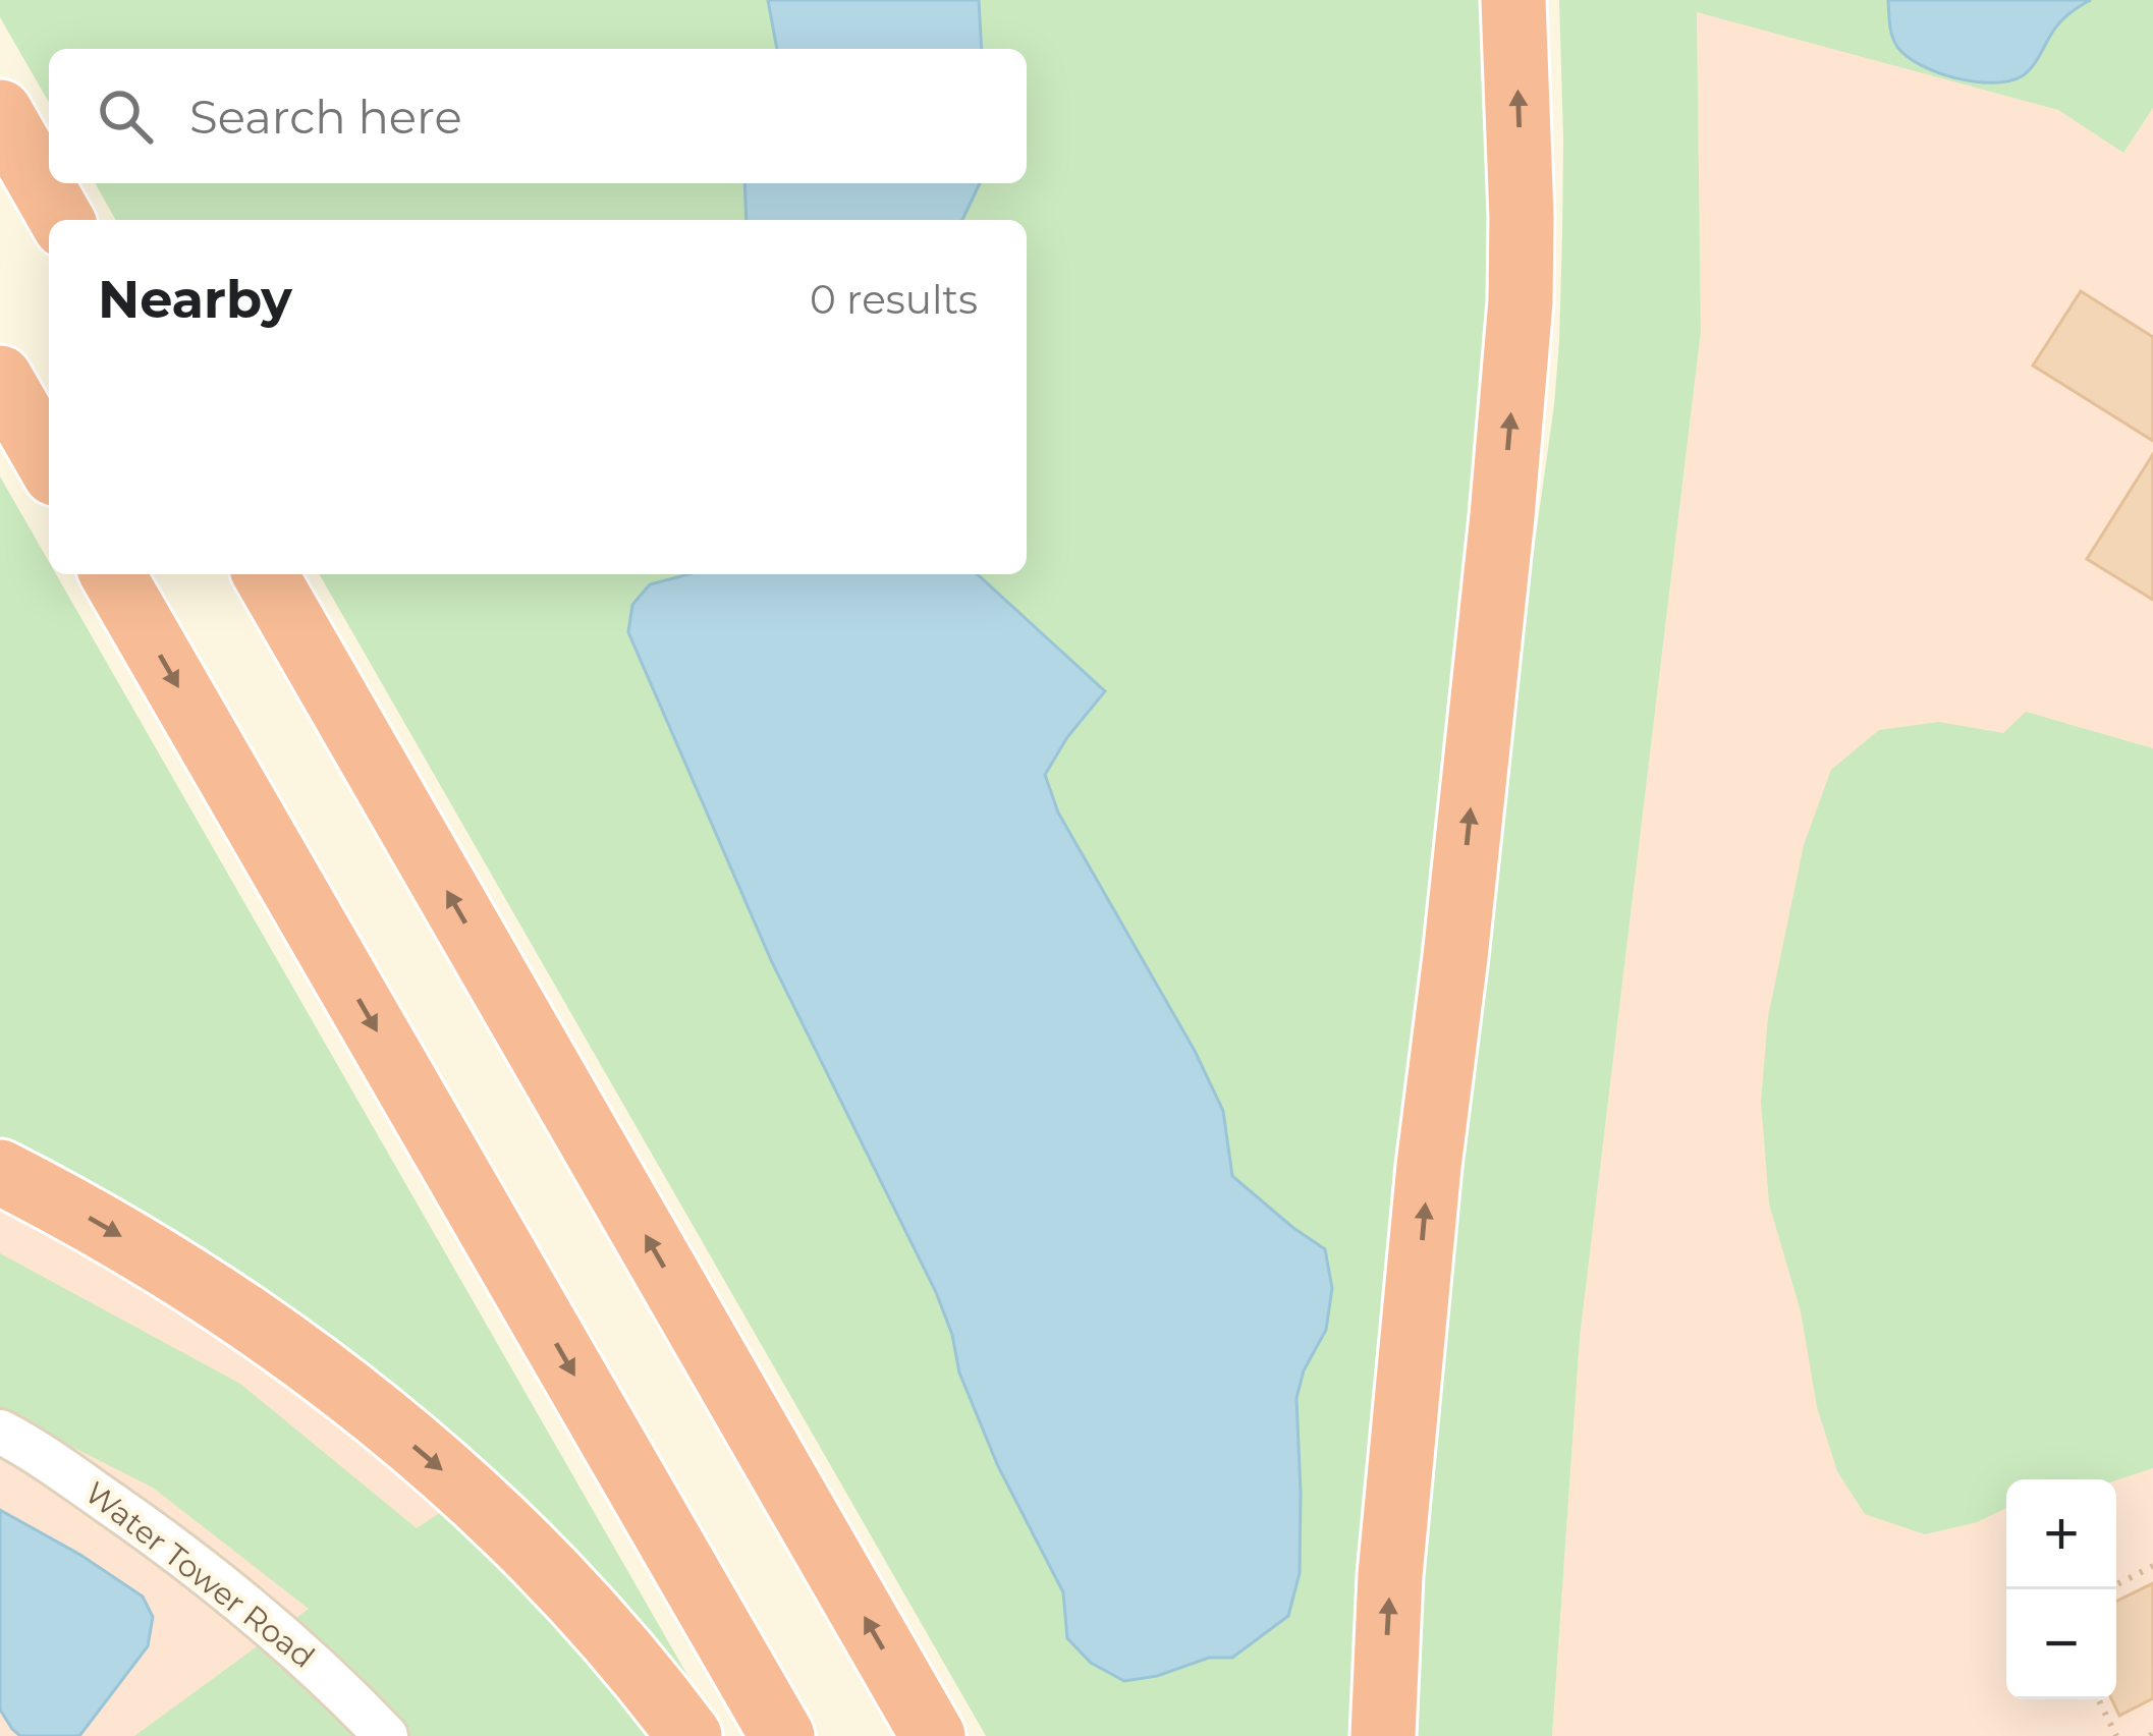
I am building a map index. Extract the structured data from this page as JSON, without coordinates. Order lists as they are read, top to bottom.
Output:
{
  "streets": {
    "lane": ["Water Tower Road"]
  },
  "page": {
    "search": "Search here",
    "heading": ["Nearby", "0 results"],
    "map_buttons": ["+", "−"]
  }
}
